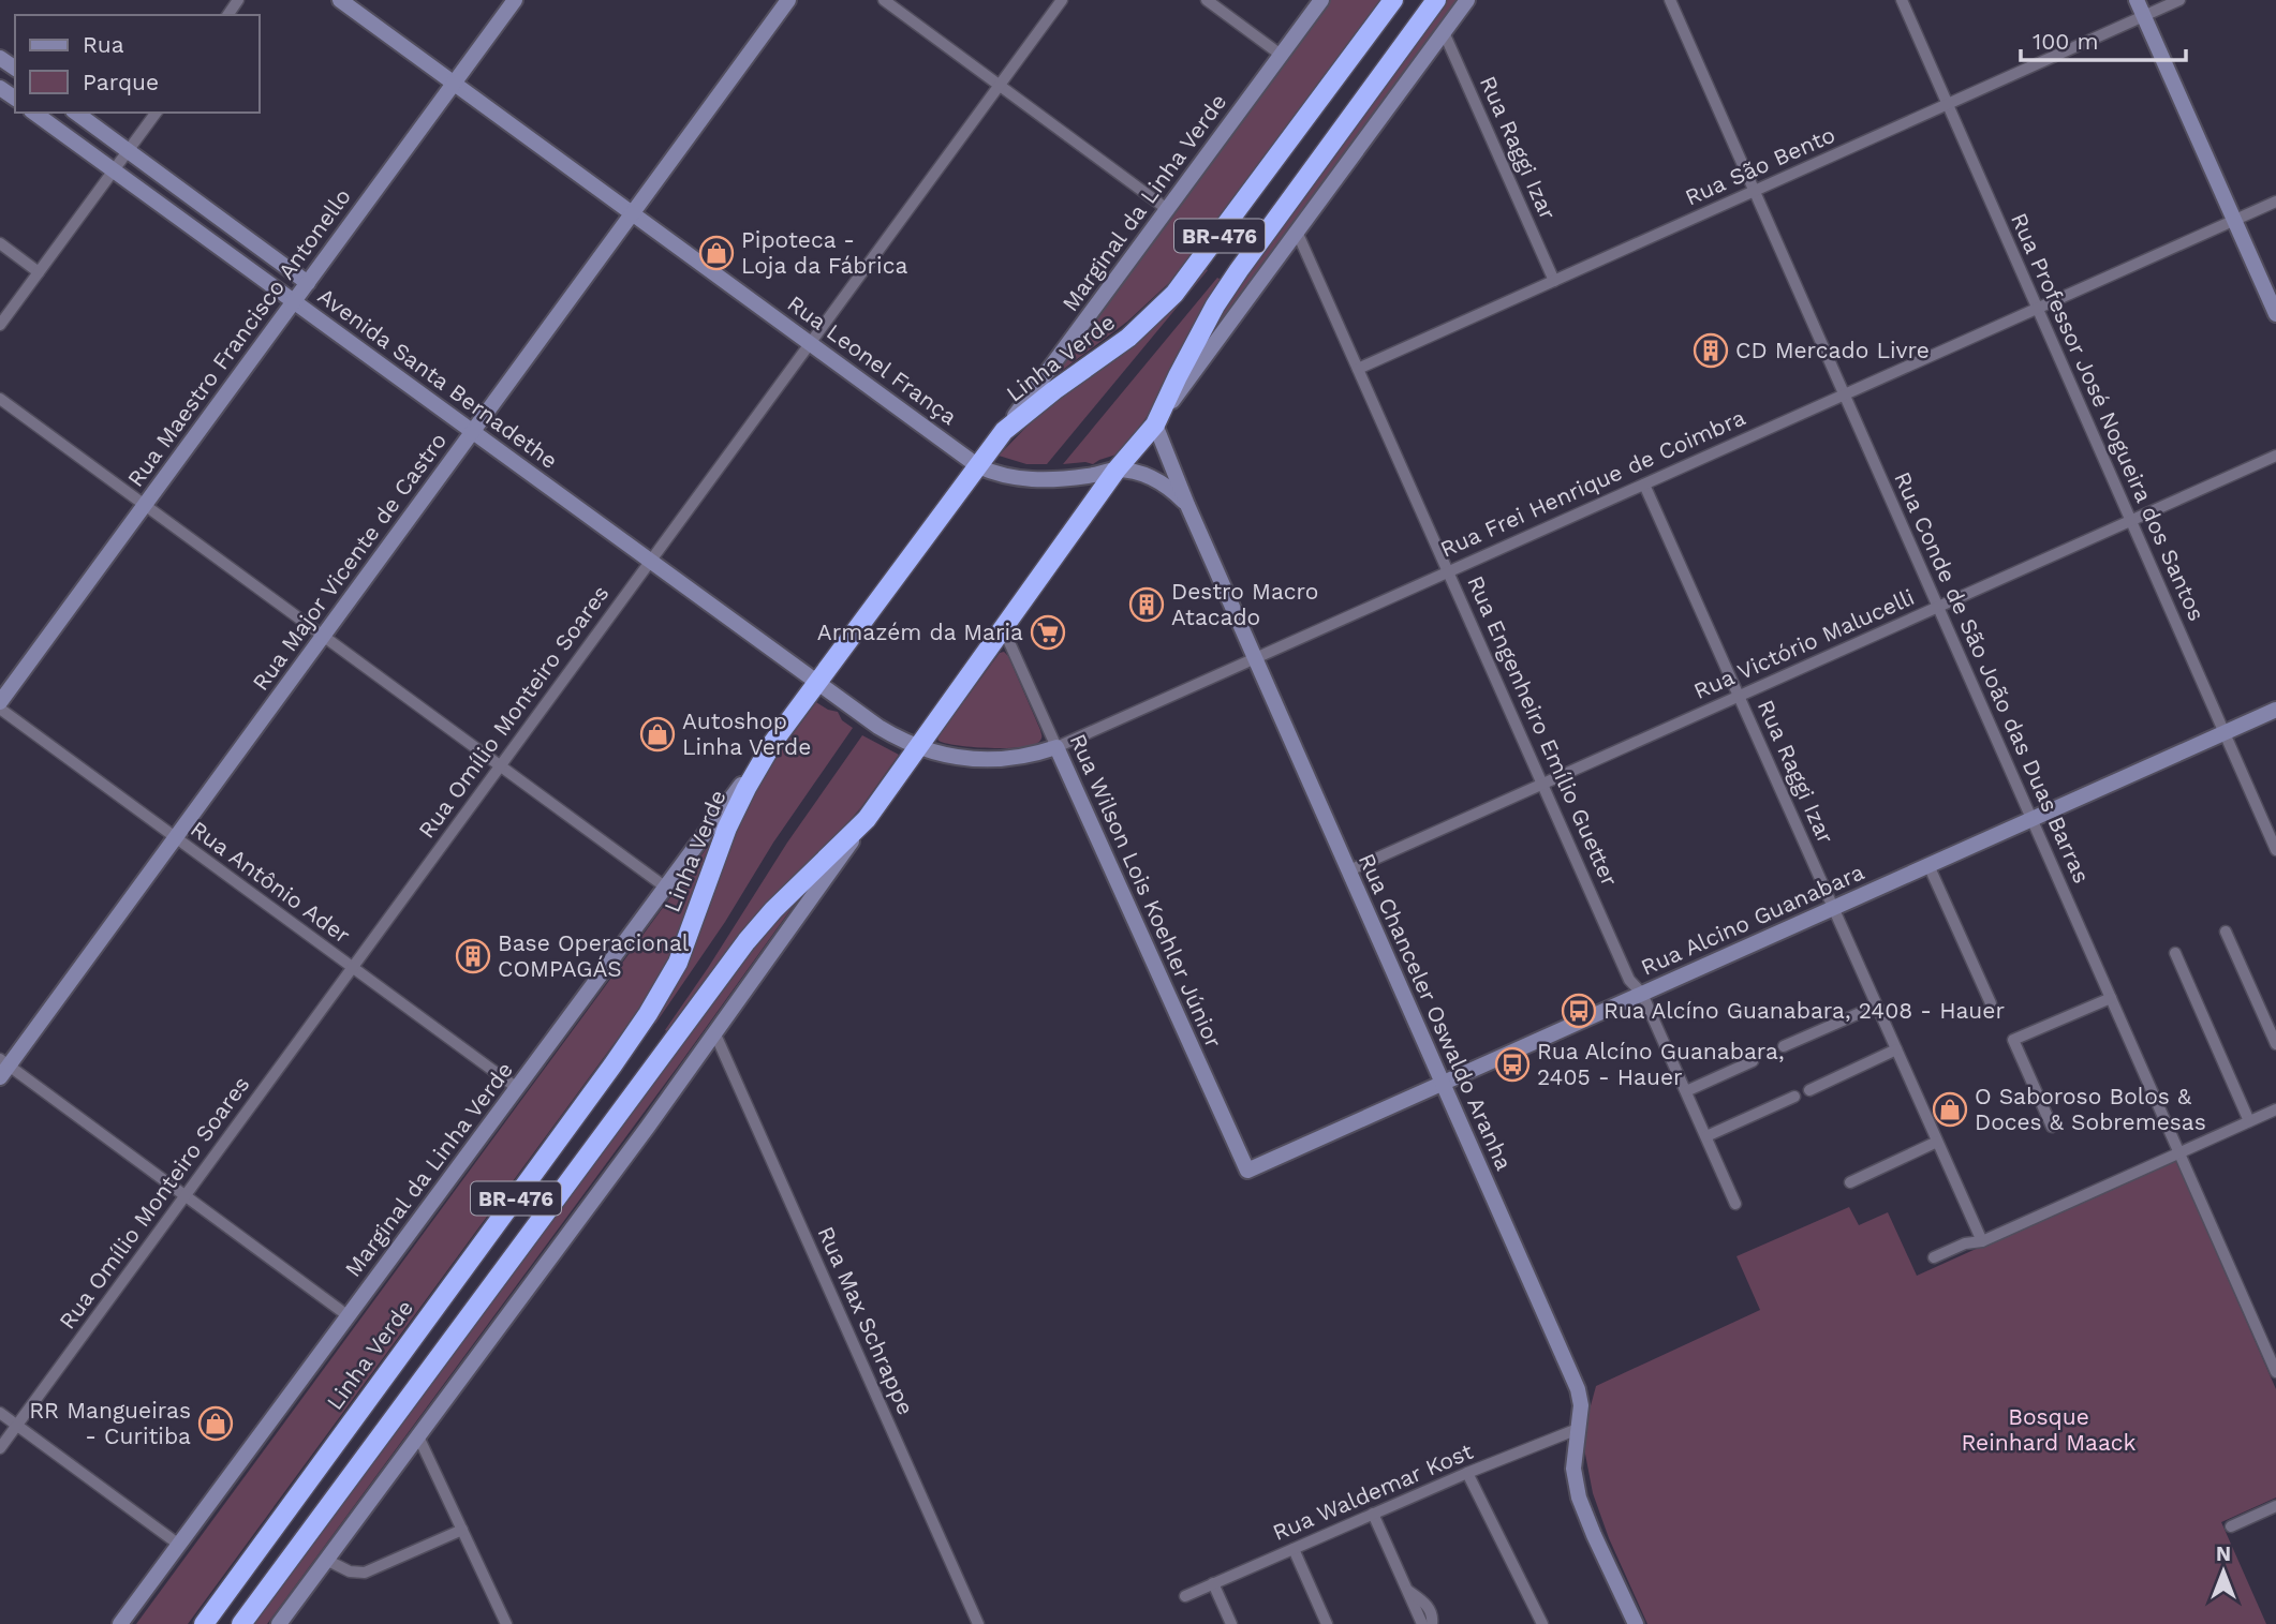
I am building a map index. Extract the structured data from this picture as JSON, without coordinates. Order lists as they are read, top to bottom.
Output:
{
  "streets": {
    "highway": ["BR-476", "Linha Verde"],
    "main road": [
      "Marginal da Linha Verde",
      "Rua Maestro Francisco Antonello",
      "Rua Leonel França",
      "Avenida Santa Bernadethe",
      "Rua Frei Henrique de Coimbra",
      "Rua Major Vicente de Castro",
      "Rua Wilson Lois Koehler Júnior",
      "Rua Alcino Guanabara",
      "Rua Chanceler Oswaldo Aranha"
    ],
    "street": [
      "Rua Raggi Izar",
      "Rua São Bento",
      "Rua Professor José Nogueira dos Santos",
      "Rua Victório Malucelli",
      "Rua Conde de São João das Duas Barras",
      "Rua Omílio Monteiro Soares",
      "Rua Engenheiro Emílio Guetter",
      "Rua Antônio Ader",
      "Rua Max Schrappe",
      "Rua Waldemar Kost"
    ]
  },
  "crossings": [
    ["Rua Raggi Izar", "Rua São Bento"],
    ["Rua Raggi Izar", "Rua Frei Henrique de Coimbra"],
    ["Rua Raggi Izar", "Rua Victório Malucelli"],
    ["Rua Raggi Izar", "Rua Alcino Guanabara"],
    ["Rua São Bento", "Rua Professor José Nogueira dos Santos"],
    ["Rua São Bento", "Rua Conde de São João das Duas Barras"],
    ["Rua São Bento", "Rua Engenheiro Emílio Guetter"],
    ["Marginal da Linha Verde", "Linha Verde"],
    ["Marginal da Linha Verde", "Rua Antônio Ader"],
    ["BR-476", "Rua Leonel França"],
    ["BR-476", "Avenida Santa Bernadethe"],
    ["BR-476", "Rua Frei Henrique de Coimbra"],
    ["BR-476", "Rua Wilson Lois Koehler Júnior"],
    ["BR-476", "Rua Chanceler Oswaldo Aranha"],
    ["Rua Maestro Francisco Antonello", "Rua Leonel França"],
    ["Rua Maestro Francisco Antonello", "Avenida Santa Bernadethe"],
    ["Linha Verde", "Rua Leonel França"],
    ["Linha Verde", "Avenida Santa Bernadethe"],
    ["Rua Leonel França", "Rua Major Vicente de Castro"],
    ["Rua Leonel França", "Rua Omílio Monteiro Soares"],
    ["Rua Leonel França", "Rua Chanceler Oswaldo Aranha"],
    ["Avenida Santa Bernadethe", "Rua Frei Henrique de Coimbra"],
    ["Avenida Santa Bernadethe", "Rua Major Vicente de Castro"],
    ["Avenida Santa Bernadethe", "Rua Omílio Monteiro Soares"],
    ["Rua Professor José Nogueira dos Santos", "Rua Frei Henrique de Coimbra"],
    ["Rua Professor José Nogueira dos Santos", "Rua Victório Malucelli"],
    ["Rua Professor José Nogueira dos Santos", "Rua Alcino Guanabara"],
    ["Rua Frei Henrique de Coimbra", "Rua Conde de São João das Duas Barras"],
    ["Rua Frei Henrique de Coimbra", "Rua Engenheiro Emílio Guetter"],
    ["Rua Frei Henrique de Coimbra", "Rua Wilson Lois Koehler Júnior"],
    ["Rua Frei Henrique de Coimbra", "Rua Chanceler Oswaldo Aranha"],
    ["Rua Major Vicente de Castro", "Rua Antônio Ader"],
    ["Rua Victório Malucelli", "Rua Conde de São João das Duas Barras"],
    ["Rua Victório Malucelli", "Rua Engenheiro Emílio Guetter"],
    ["Rua Victório Malucelli", "Rua Chanceler Oswaldo Aranha"],
    ["Rua Conde de São João das Duas Barras", "Rua Alcino Guanabara"],
    ["Rua Omílio Monteiro Soares", "Rua Antônio Ader"],
    ["Rua Engenheiro Emílio Guetter", "Rua Alcino Guanabara"],
    ["Rua Wilson Lois Koehler Júnior", "Rua Alcino Guanabara"],
    ["Rua Alcino Guanabara", "Rua Chanceler Oswaldo Aranha"],
    ["Rua Chanceler Oswaldo Aranha", "Rua Waldemar Kost"]
  ],
  "parks": ["Bosque Reinhard Maack"],
  "places": {
    "shop": [
      "Pipoteca - Loja da Fábrica",
      "Autoshop Linha Verde",
      "O Saboroso Bolos & Doces & Sobremesas",
      "RR Mangueiras - Curitiba"
    ],
    "building": ["CD Mercado Livre", "Destro Macro Atacado", "Base Operacional COMPAGÁS"],
    "supermarket": ["Armazém da Maria"],
    "bus stop": ["Rua Alcíno Guanabara, 2408 - Hauer", "Rua Alcíno Guanabara, 2405 - Hauer"]
  },
  "legend": ["Rua", "Parque"],
  "scale_bar": "100 m",
  "north": "top"
}
